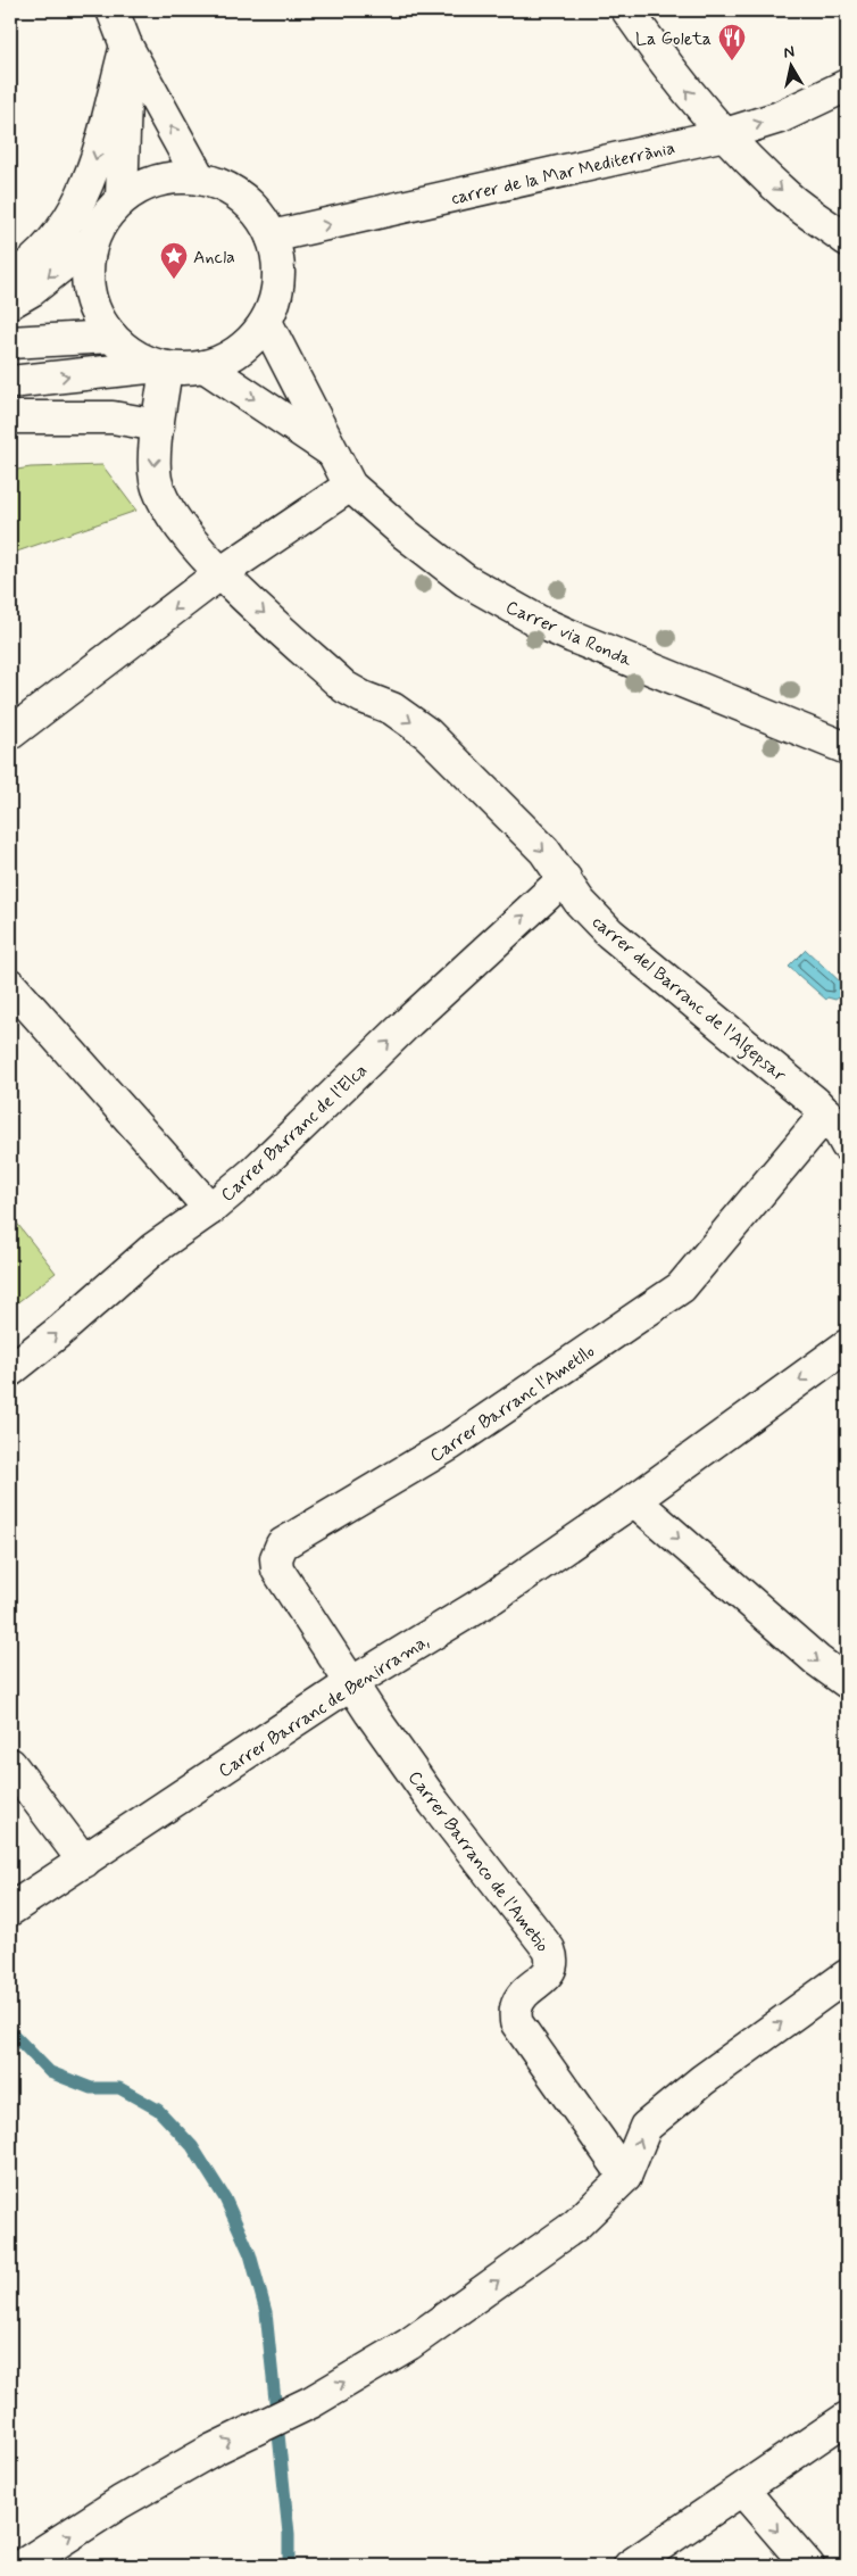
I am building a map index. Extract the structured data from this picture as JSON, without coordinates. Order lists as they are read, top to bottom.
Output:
{
  "streets": {
    "street": [
      "carrer de la Mar Mediterrània",
      "Carrer via Ronda",
      "carrer del Barranc de l'Algepsar",
      "Carrer Barranc de l'Elca",
      "Carrer Barranc l'Ametllo",
      "Carrer Barranc de Benirrama,",
      "Carrer Barranco de l'Ametio"
    ]
  },
  "crossings": [
    ["carrer de la Mar Mediterrània", "Carrer via Ronda"],
    ["carrer de la Mar Mediterrània", "carrer del Barranc de l'Algepsar"],
    ["Carrer via Ronda", "carrer del Barranc de l'Algepsar"],
    ["carrer del Barranc de l'Algepsar", "Carrer Barranc de l'Elca"],
    ["carrer del Barranc de l'Algepsar", "Carrer Barranc l'Ametllo"],
    ["Carrer Barranc l'Ametllo", "Carrer Barranc de Benirrama,"],
    ["Carrer Barranc l'Ametllo", "Carrer Barranco de l'Ametio"],
    ["Carrer Barranc de Benirrama,", "Carrer Barranco de l'Ametio"]
  ],
  "one_way": ["carrer de la Mar Mediterrània", "carrer del Barranc de l'Algepsar", "Carrer Barranc de l'Elca"],
  "places": {
    "restaurant": ["La Goleta"],
    "place": ["Ancla"]
  },
  "north": "top"
}
